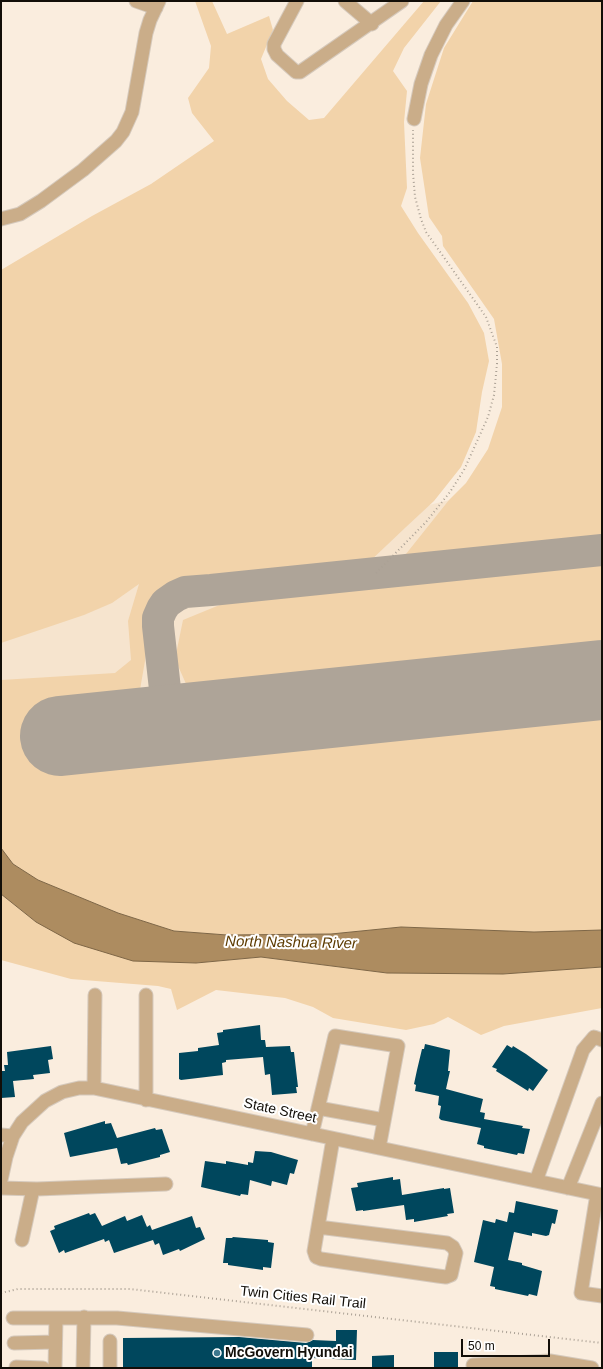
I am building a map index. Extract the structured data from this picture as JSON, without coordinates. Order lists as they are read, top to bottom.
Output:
{
  "streets": {
    "street": ["State Street"],
    "path": ["Twin Cities Rail Trail"]
  },
  "water": ["North Nashua River"],
  "places": ["McGovern Hyundai"],
  "scale_bar": "50 m"
}
